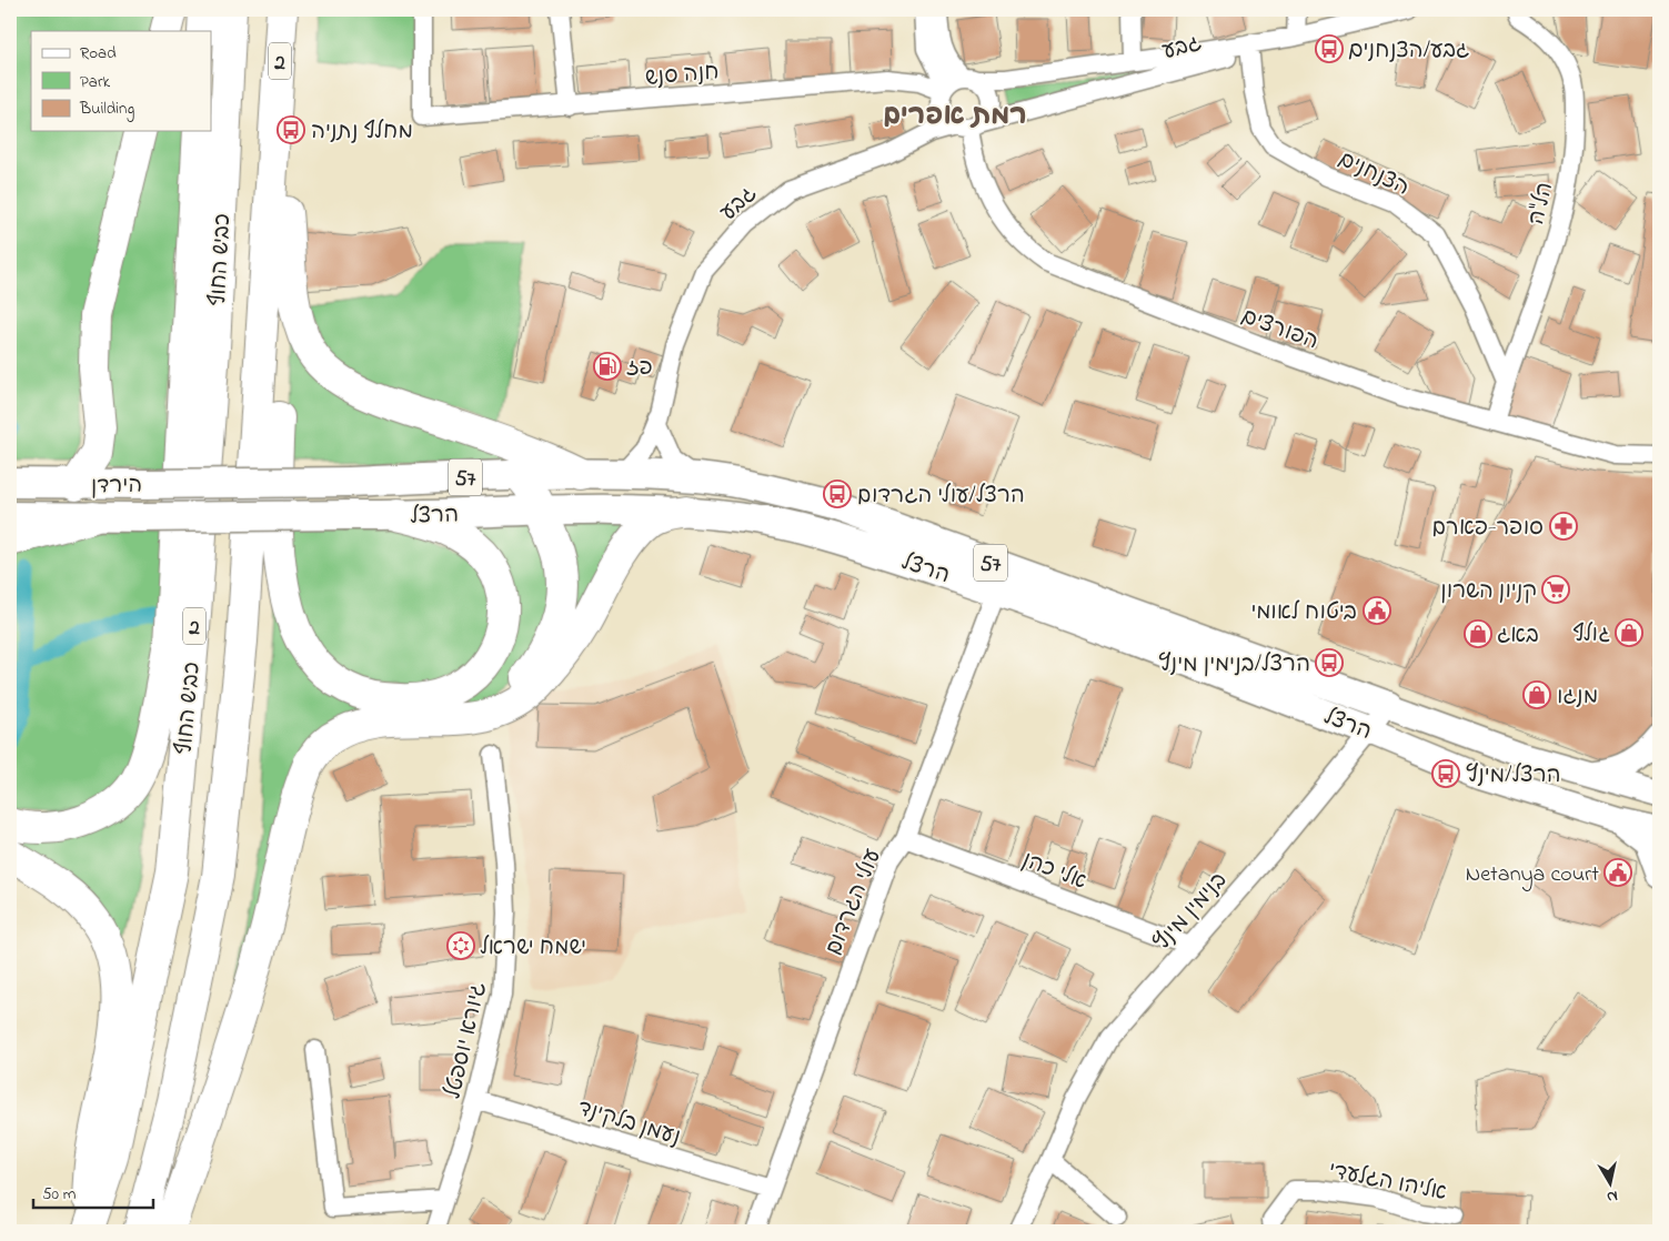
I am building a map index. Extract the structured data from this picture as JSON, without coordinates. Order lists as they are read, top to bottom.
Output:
{
  "streets": {
    "highway": [
      "2",
      "כביש החוף",
      "57",
      "הירדן",
      "הרצל"
    ],
    "street": [
      "גבע",
      "חנה סנש",
      "הצנחנים",
      "הל\"ה",
      "הפורצים",
      "אלי כהן",
      "עולי הגרדום",
      "בנימין מינץ",
      "גיורא יוספטל",
      "נעמן בלקינד",
      "אליהו הגלעדי"
    ]
  },
  "crossings": [
    ["גבע", "חנה סנש"],
    ["גבע", "הצנחנים"],
    ["גבע", "הפורצים"],
    ["גבע", "הרצל"],
    ["חנה סנש", "הפורצים"],
    ["הצנחנים", "הל\"ה"],
    ["הל\"ה", "הפורצים"],
    ["הירדן", "הרצל"],
    ["הרצל", "עולי הגרדום"],
    ["הרצל", "בנימין מינץ"],
    ["אלי כהן", "עולי הגרדום"],
    ["אלי כהן", "בנימין מינץ"],
    ["עולי הגרדום", "נעמן בלקינד"],
    ["גיורא יוספטל", "נעמן בלקינד"]
  ],
  "districts": ["רמת אפרים"],
  "places": {
    "bus stop": [
      "גבע/הצנחנים",
      "מחלף נתניה",
      "הרצל/עולי הגרדום",
      "הרצל/בנימין מינץ",
      "הרצל/מינץ"
    ],
    "fuel station": ["פז"],
    "pharmacy": ["סופר-פארם"],
    "supermarket": ["קניון השרון"],
    "public building": ["ביטוח לאומי", "Netanya court"],
    "shop": ["גולף", "באג", "מנגו"],
    "synagogue": ["ישמח ישראל"]
  },
  "legend": ["Road", "Park", "Building"],
  "scale_bar": "50 m",
  "north": "bottom"
}
